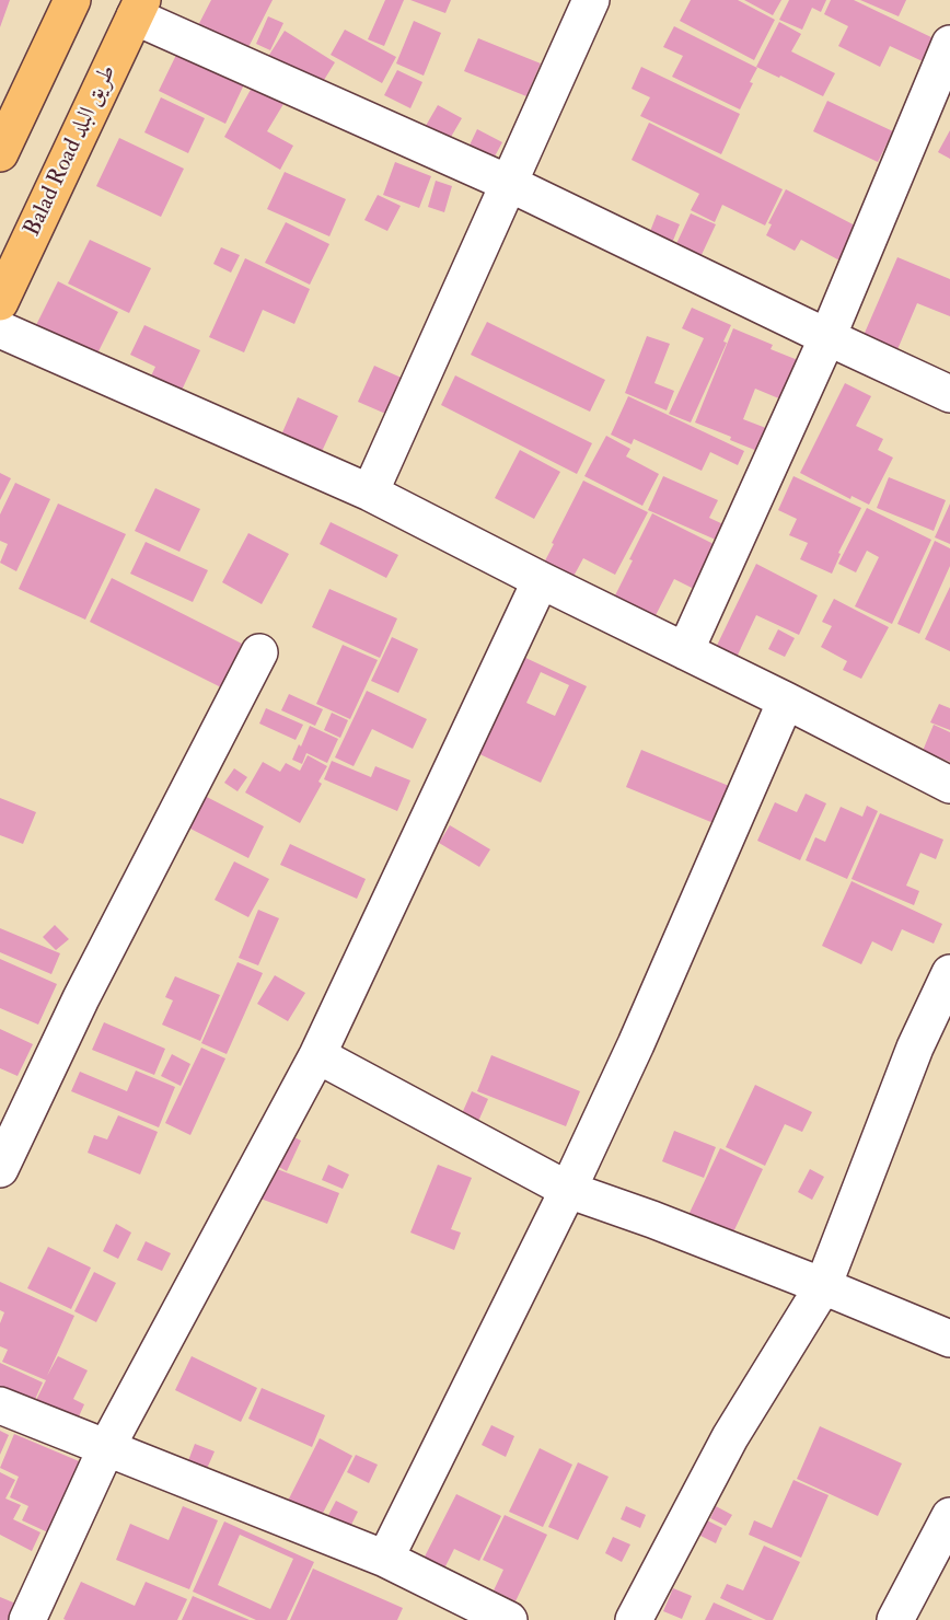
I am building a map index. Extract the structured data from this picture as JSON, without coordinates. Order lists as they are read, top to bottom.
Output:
{
  "streets": {
    "highway": ["Balad Road طريق البلد"]
  }
}
